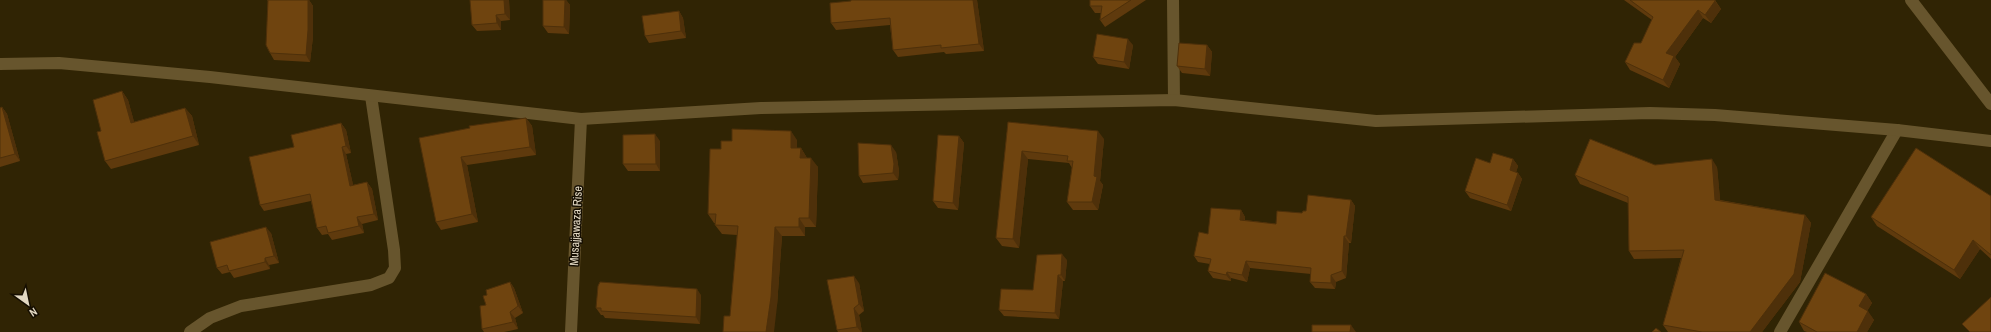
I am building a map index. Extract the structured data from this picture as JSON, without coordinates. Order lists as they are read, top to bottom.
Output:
{
  "streets": {
    "street": ["Musajjawaza Rise"]
  },
  "north": "bottom right"
}
